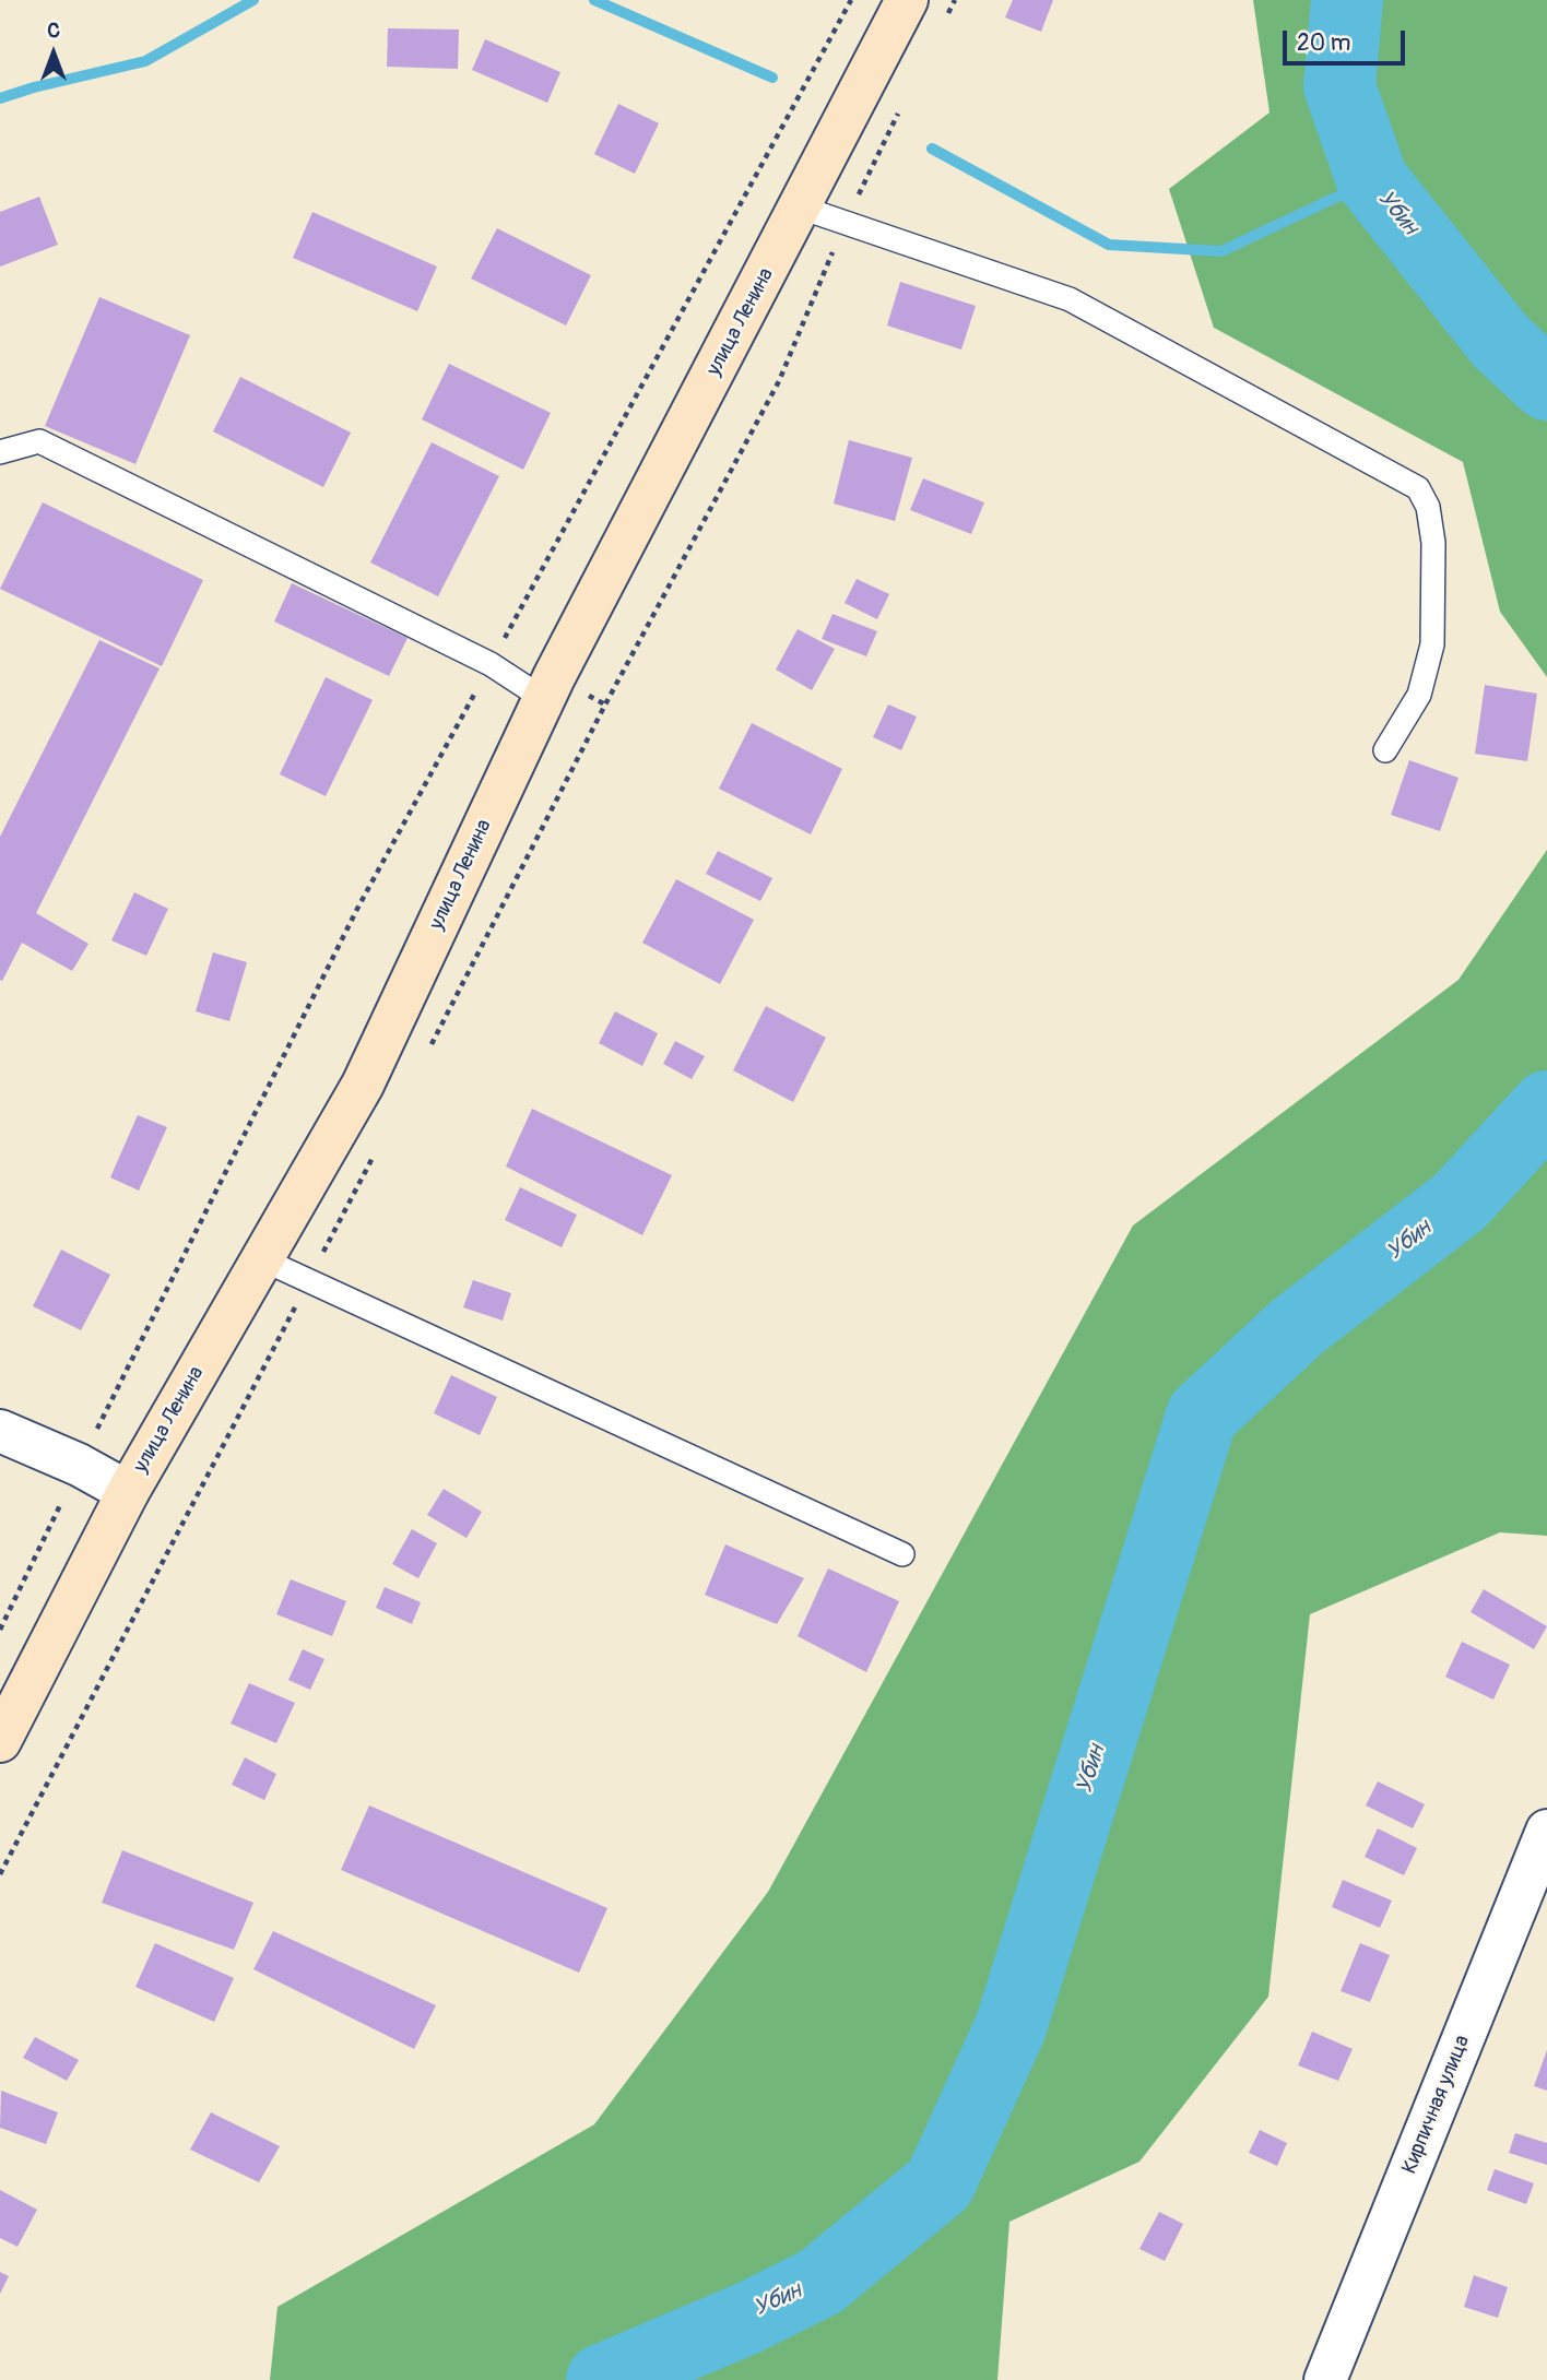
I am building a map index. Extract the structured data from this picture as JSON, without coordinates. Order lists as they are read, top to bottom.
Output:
{
  "streets": {
    "street": ["улица Ленина", "Кирпичная улица"]
  },
  "water": ["Убин"],
  "scale_bar": "20 m",
  "north": "top"
}
